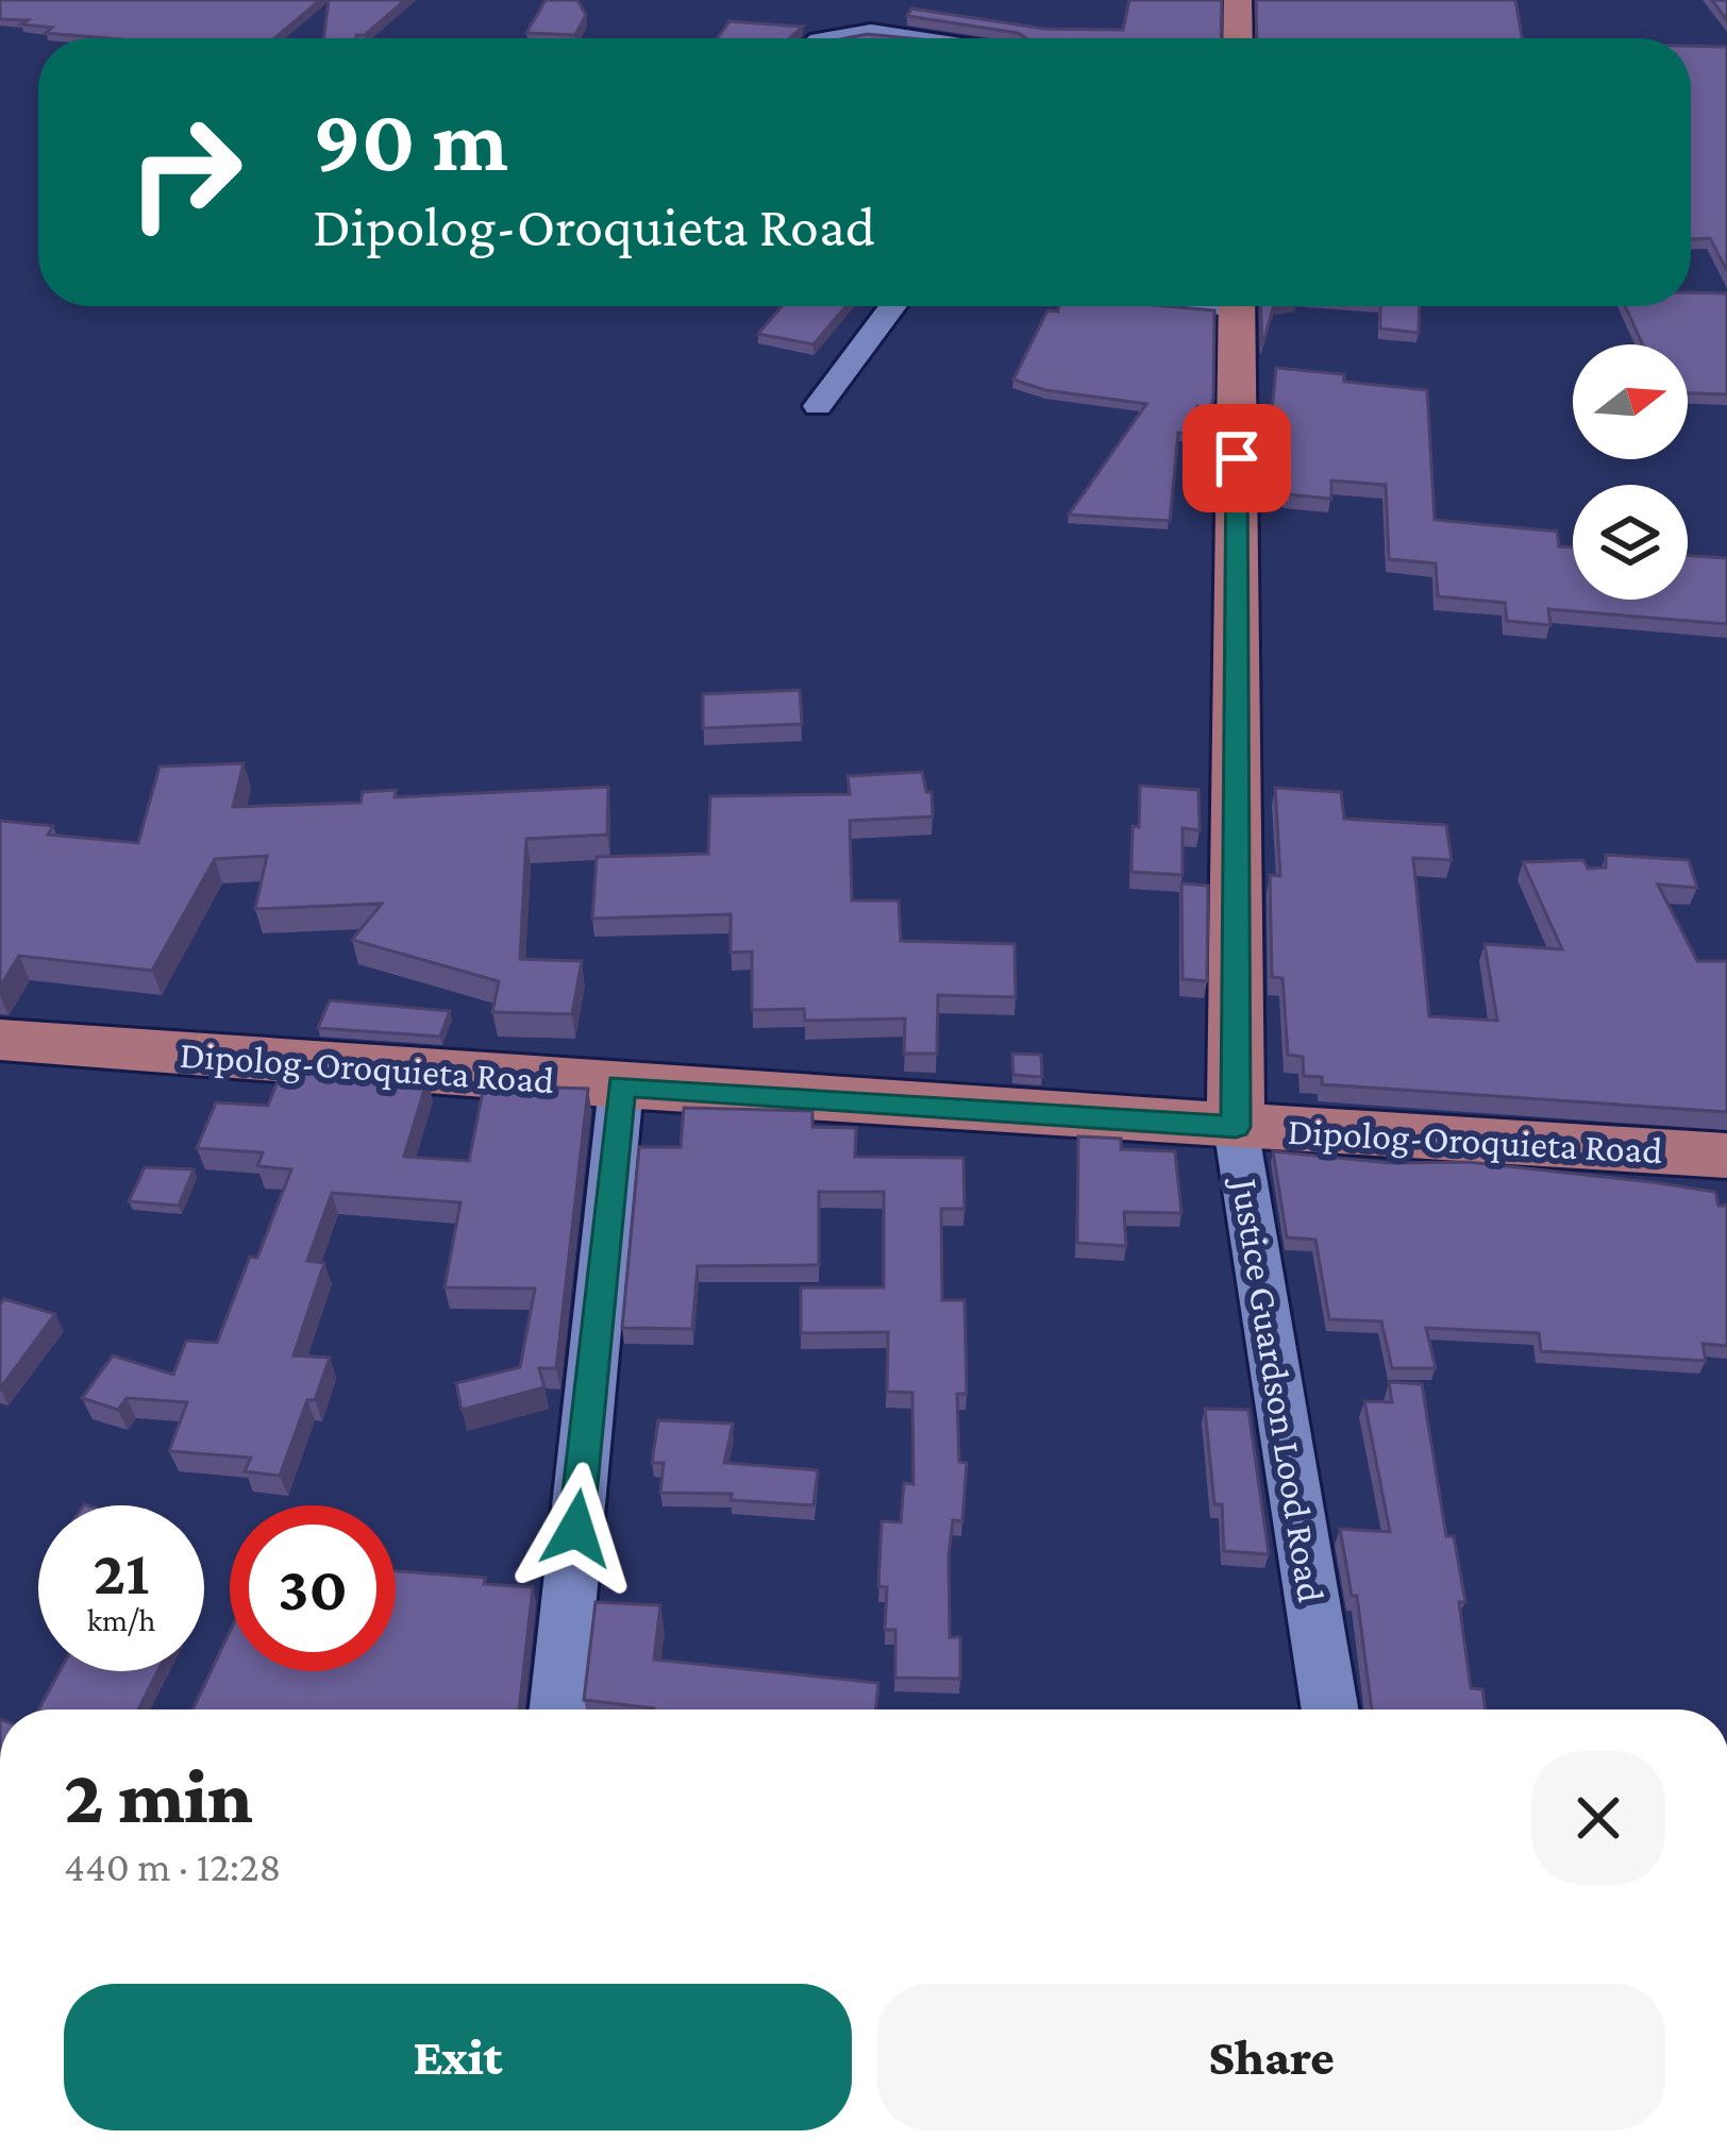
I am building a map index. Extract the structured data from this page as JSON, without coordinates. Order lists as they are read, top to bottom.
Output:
{
  "streets": {
    "main road": ["Dipolog-Oroquieta Road", "Justice Guardson Lood Road"]
  },
  "crossings": [
    ["Dipolog-Oroquieta Road", "Justice Guardson Lood Road"]
  ],
  "north": "right",
  "page": {
    "turn": ["90 m", "Dipolog-Oroquieta Road"],
    "speed": "21 km/h",
    "limit": "30",
    "heading": ["2 min", "440 m · 12:28"],
    "buttons": ["Exit", "Share"]
  }
}
